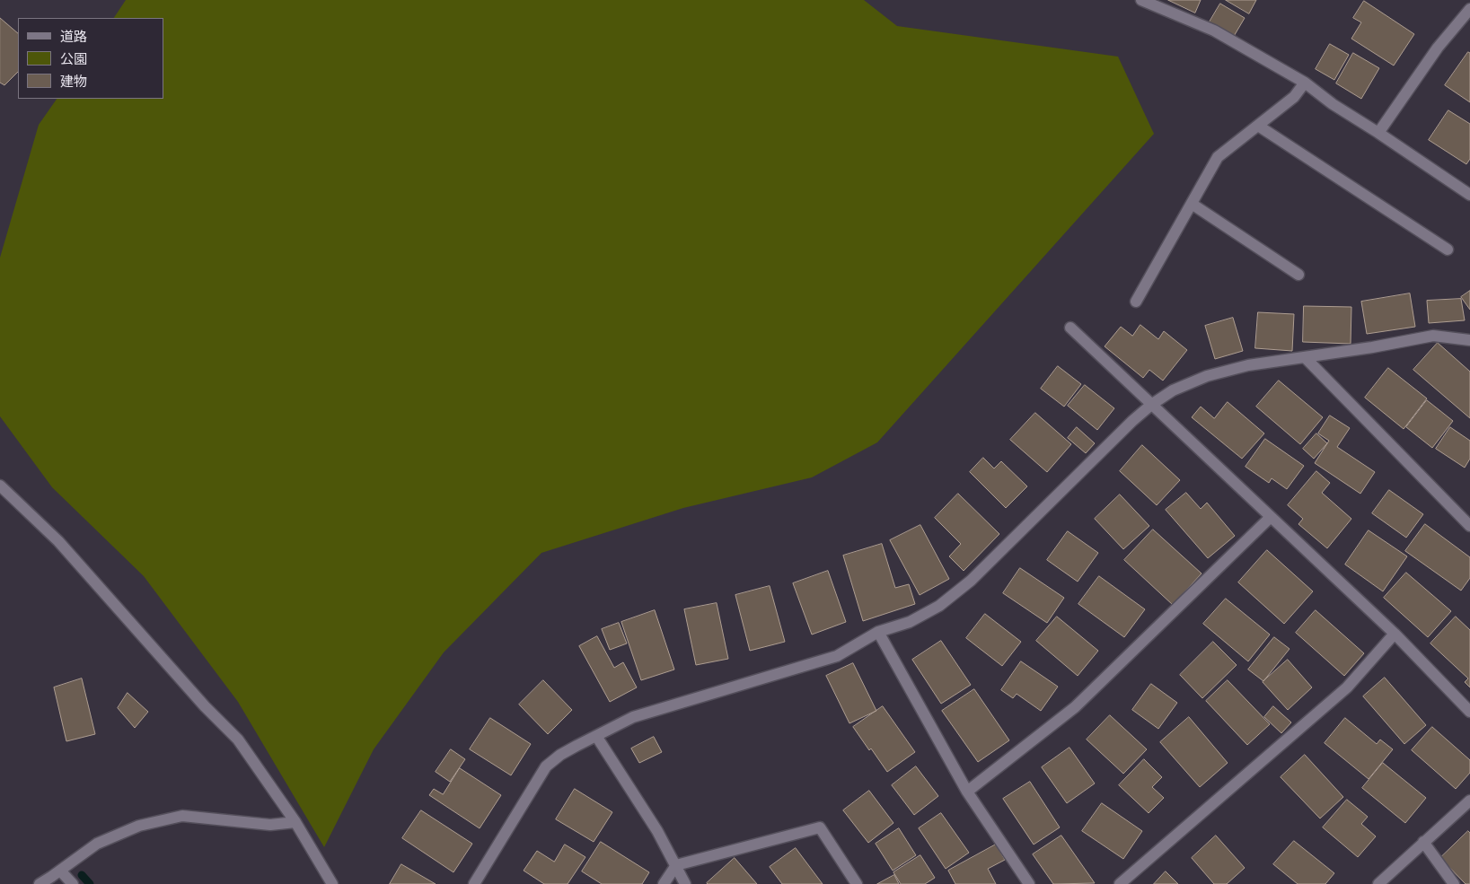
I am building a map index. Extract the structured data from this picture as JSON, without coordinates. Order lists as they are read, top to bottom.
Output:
{
  "legend": ["道路", "公園", "建物"]
}
